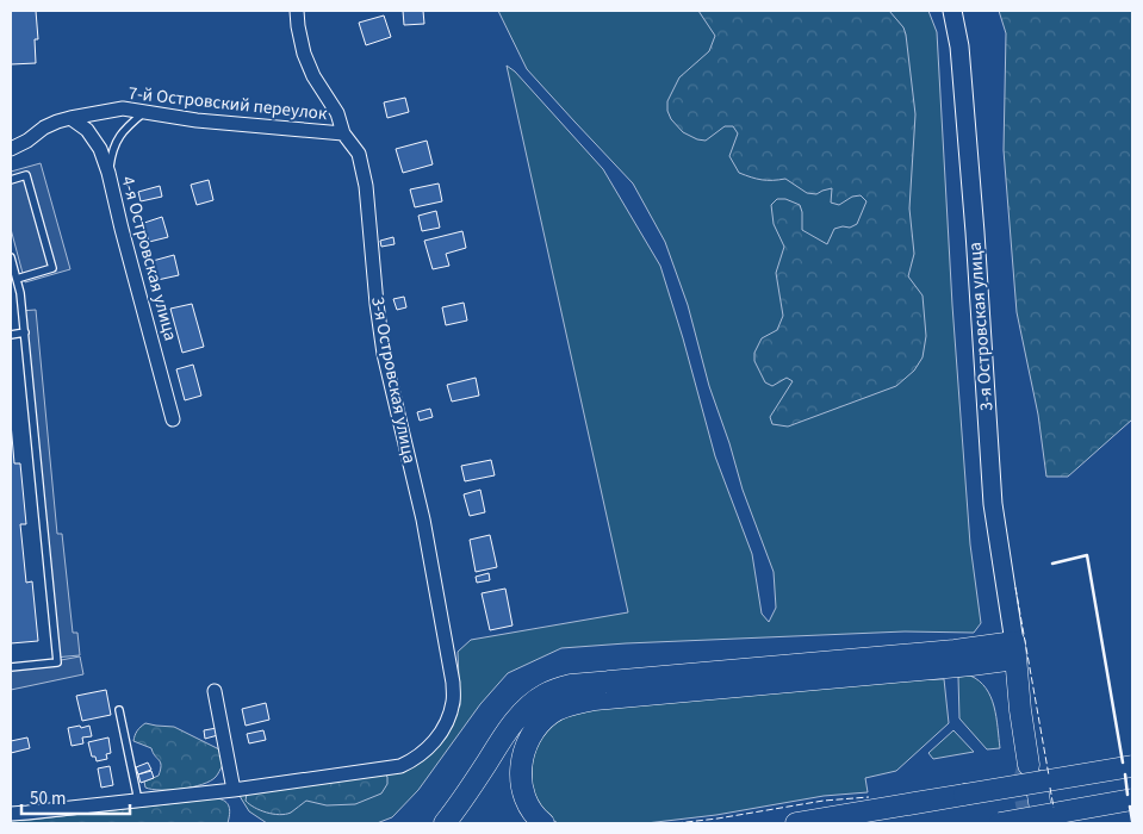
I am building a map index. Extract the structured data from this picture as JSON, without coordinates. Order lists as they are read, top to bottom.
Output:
{
  "streets": {
    "main road": ["3-я Островская улица"],
    "street": ["7-й Островский переулок", "4-я Островская улица"]
  },
  "crossings": [
    ["7-й Островский переулок", "4-я Островская улица"],
    ["7-й Островский переулок", "3-я Островская улица"]
  ],
  "scale_bar": "50 m"
}
